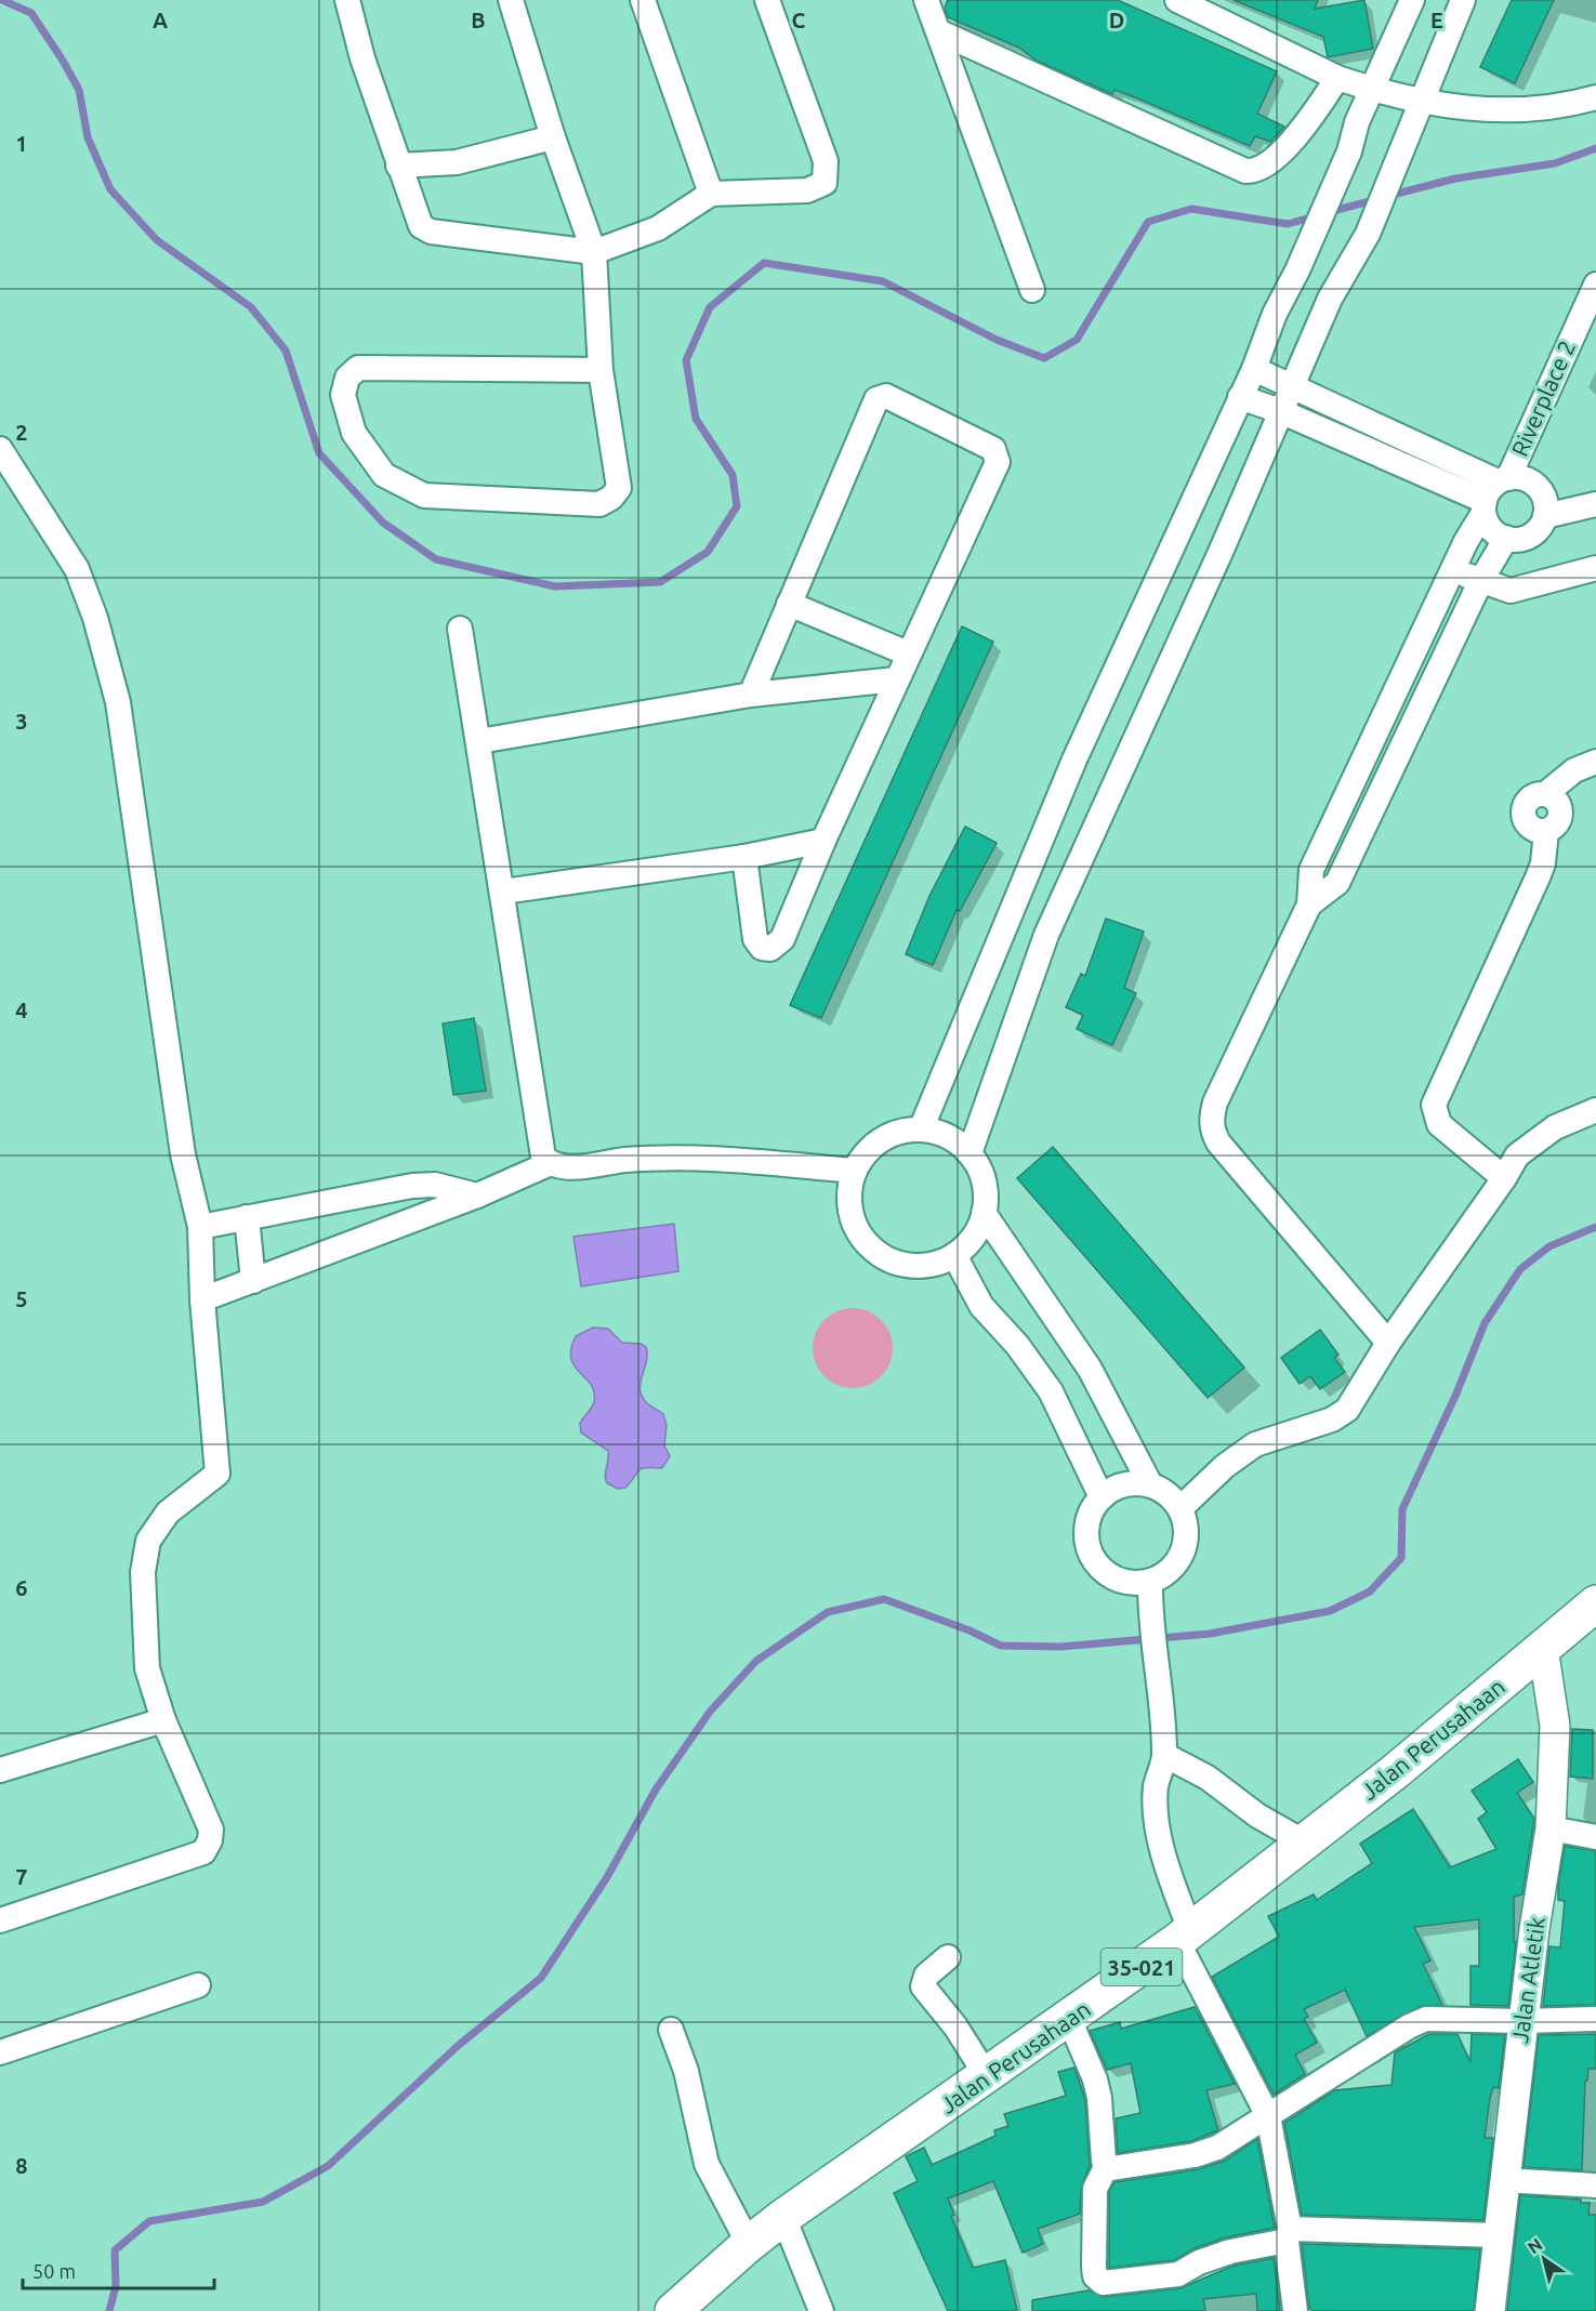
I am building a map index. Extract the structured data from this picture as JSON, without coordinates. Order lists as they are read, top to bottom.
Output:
{
  "streets": {
    "main road": ["Jalan Perusahaan", "35-021"],
    "street": ["Riverplace 2", "Jalan Atletik"]
  },
  "crossings": [
    ["Jalan Perusahaan", "Jalan Atletik"]
  ],
  "scale_bar": "50 m",
  "north": "top left",
  "grid": {
    "columns": [
      "A",
      "B",
      "C",
      "D",
      "E"
    ],
    "rows": [
      "1",
      "2",
      "3",
      "4",
      "5",
      "6",
      "7",
      "8"
    ]
  }
}
